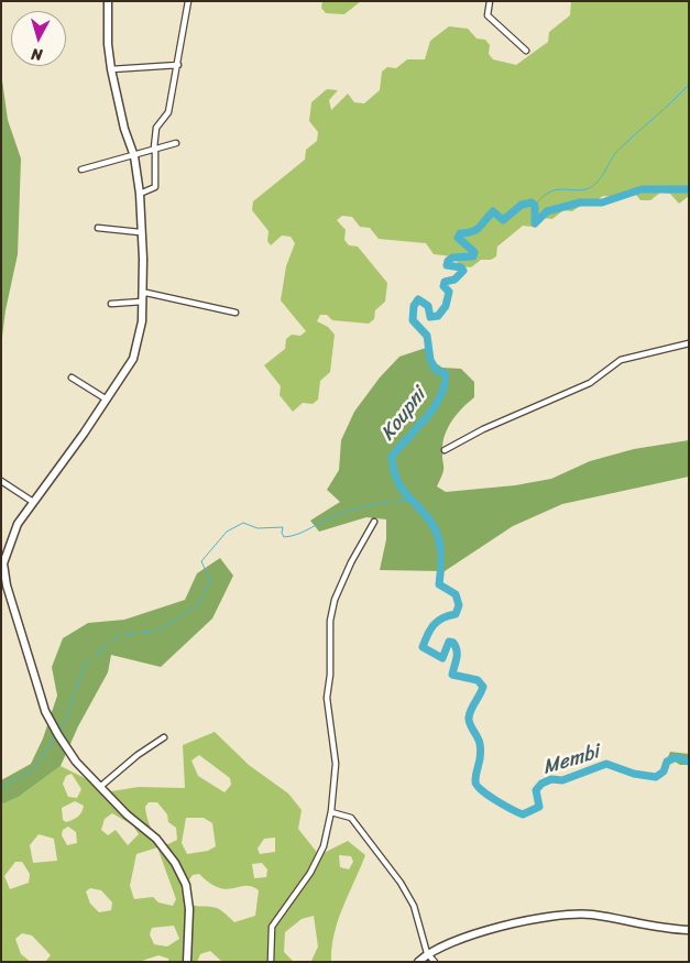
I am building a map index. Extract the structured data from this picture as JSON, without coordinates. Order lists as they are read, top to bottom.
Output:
{
  "water": ["Koupni", "Membi"],
  "north": "bottom"
}
